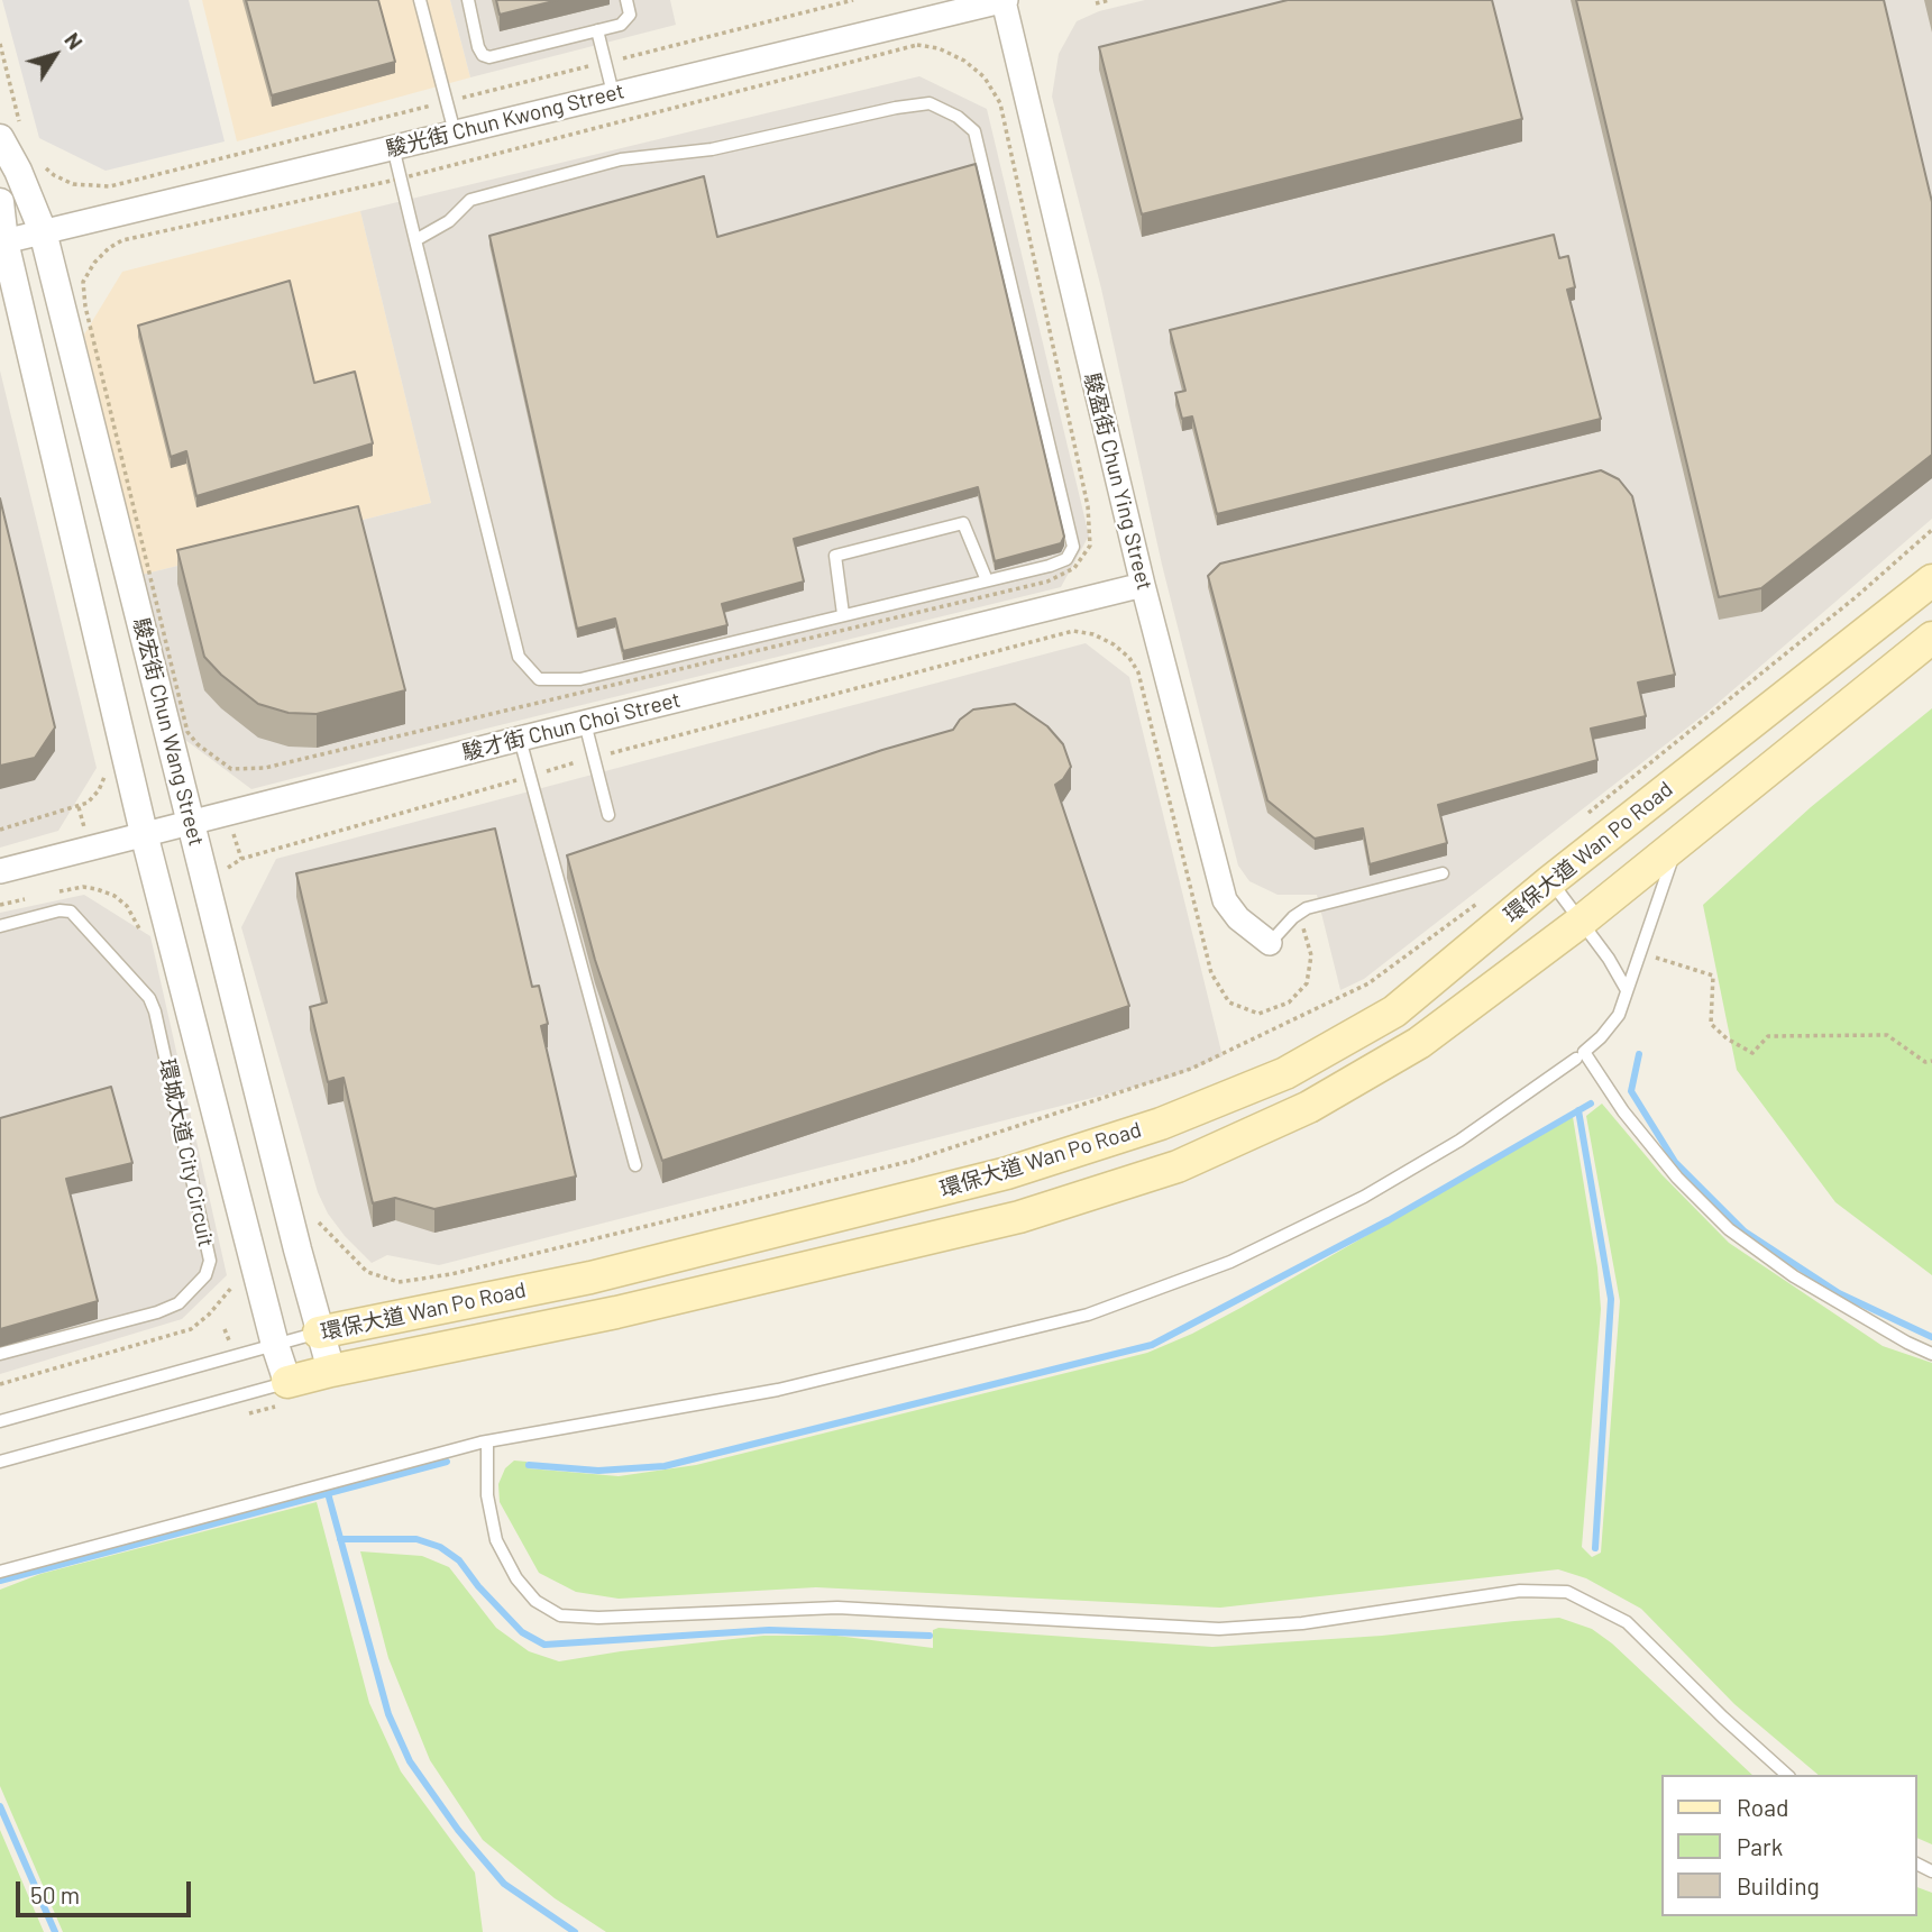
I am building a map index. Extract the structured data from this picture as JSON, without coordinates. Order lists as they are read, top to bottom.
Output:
{
  "streets": {
    "main road": ["環保大道 Wan Po Road"],
    "street": [
      "駿光街 Chun Kwong Street",
      "駿盈街 Chun Ying Street",
      "駿才街 Chun Choi Street",
      "駿宏街 Chun Wang Street"
    ],
    "lane": ["環城大道 City Circuit"]
  },
  "crossings": [
    ["駿光街 Chun Kwong Street", "駿盈街 Chun Ying Street"],
    ["駿光街 Chun Kwong Street", "駿宏街 Chun Wang Street"],
    ["駿盈街 Chun Ying Street", "駿才街 Chun Choi Street"],
    ["駿才街 Chun Choi Street", "駿宏街 Chun Wang Street"],
    ["駿宏街 Chun Wang Street", "環保大道 Wan Po Road"]
  ],
  "legend": ["Road", "Park", "Building"],
  "scale_bar": "50 m",
  "north": "top right"
}
